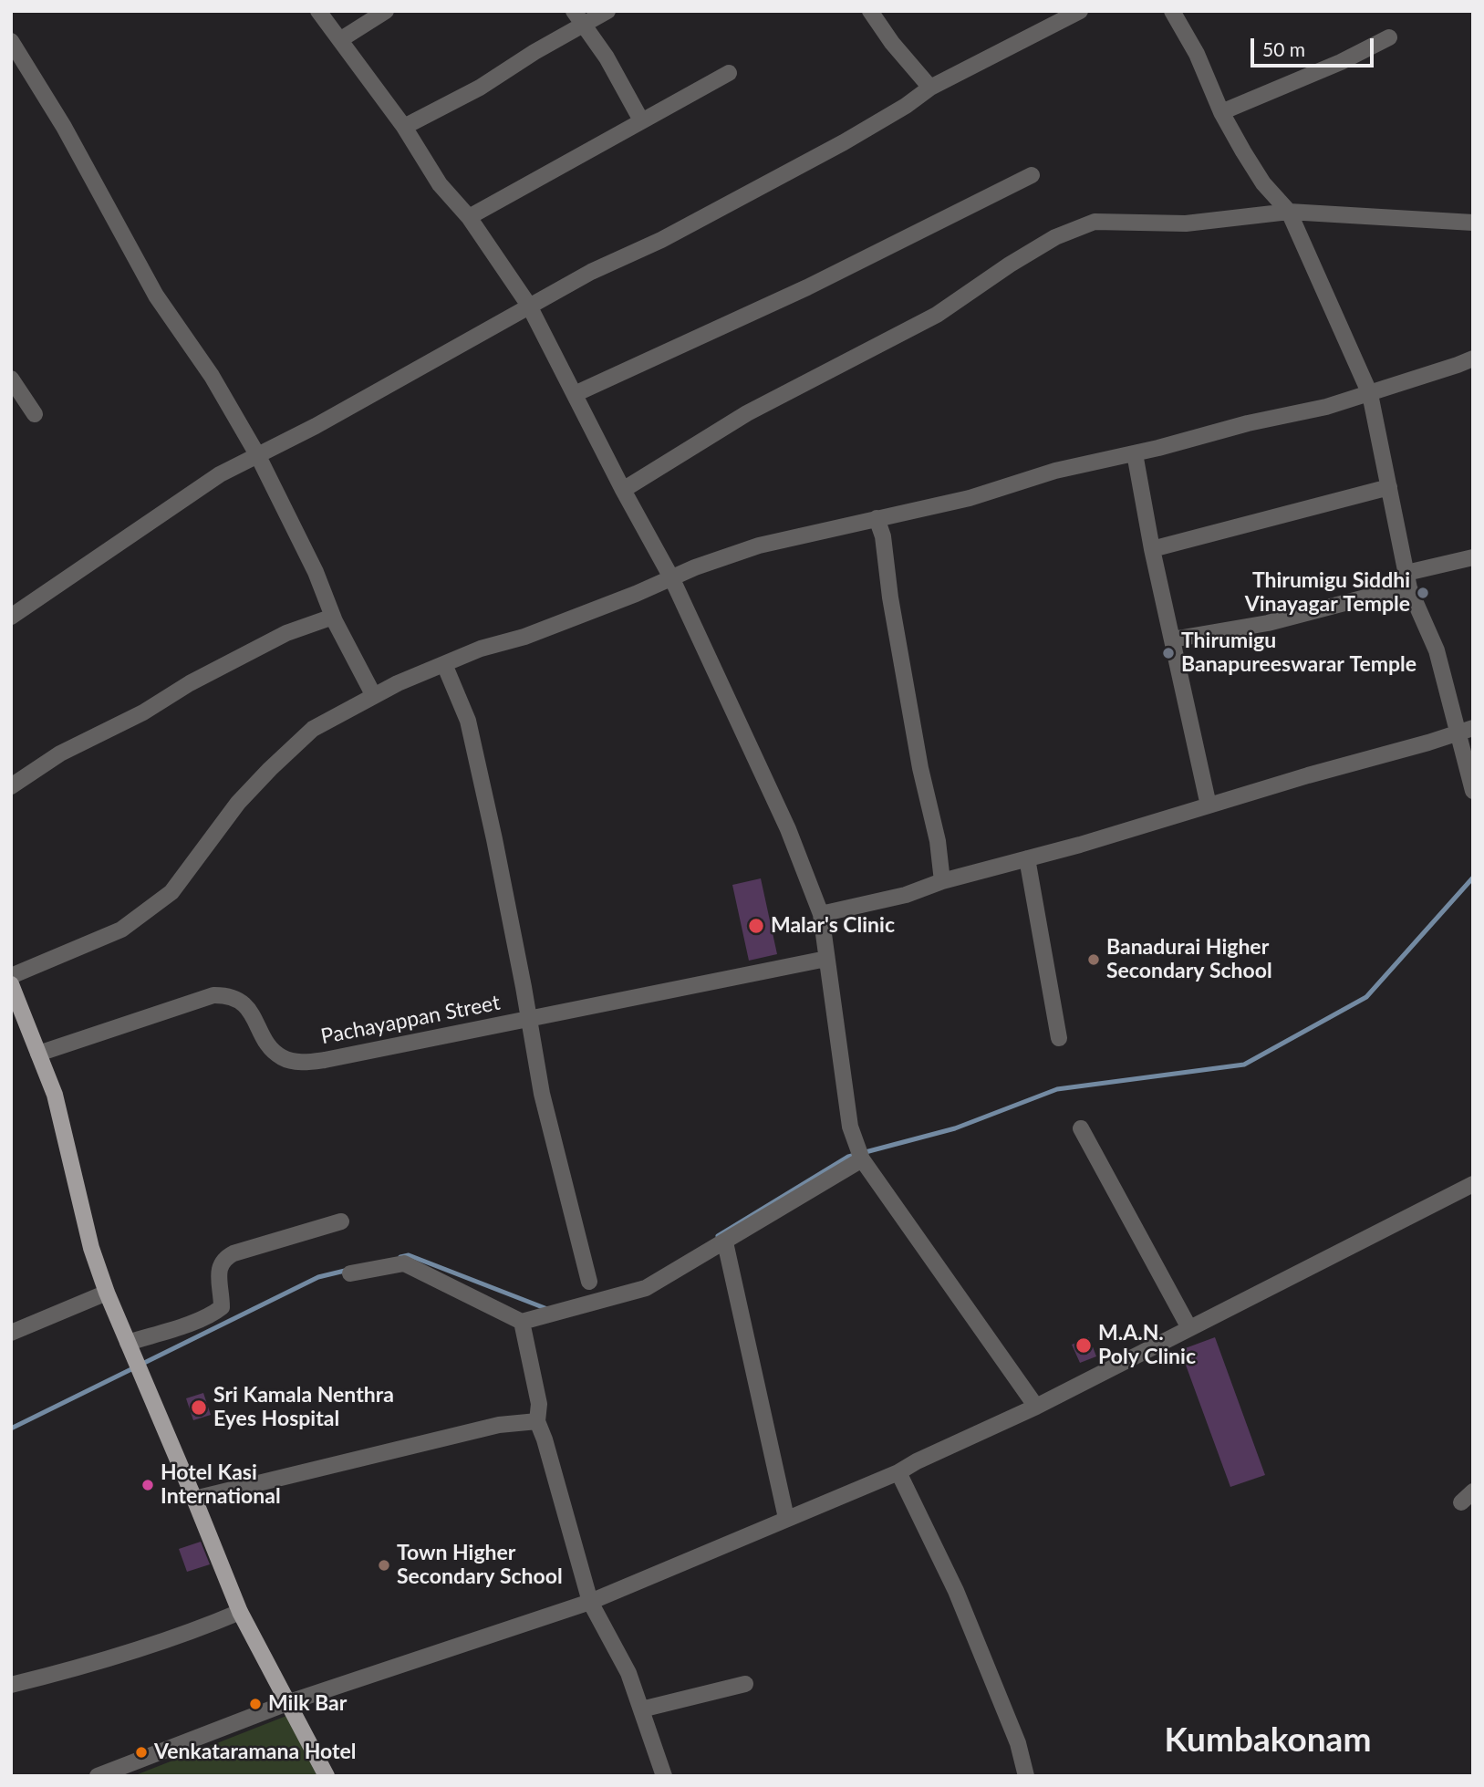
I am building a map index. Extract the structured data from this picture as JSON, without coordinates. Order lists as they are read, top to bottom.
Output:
{
  "streets": {
    "street": ["Pachayappan Street"]
  },
  "districts": ["Kumbakonam"],
  "places": [
    "Thirumigu Siddhi Vinayagar Temple",
    "Thirumigu Banapureeswarar Temple",
    "Malar's Clinic",
    "Banadurai Higher Secondary School",
    "M.A.N. Poly Clinic",
    "Sri Kamala Nenthra Eyes Hospital",
    "Hotel Kasi International",
    "Town Higher Secondary School",
    "Milk Bar",
    "Venkataramana Hotel"
  ],
  "scale_bar": "50 m"
}
